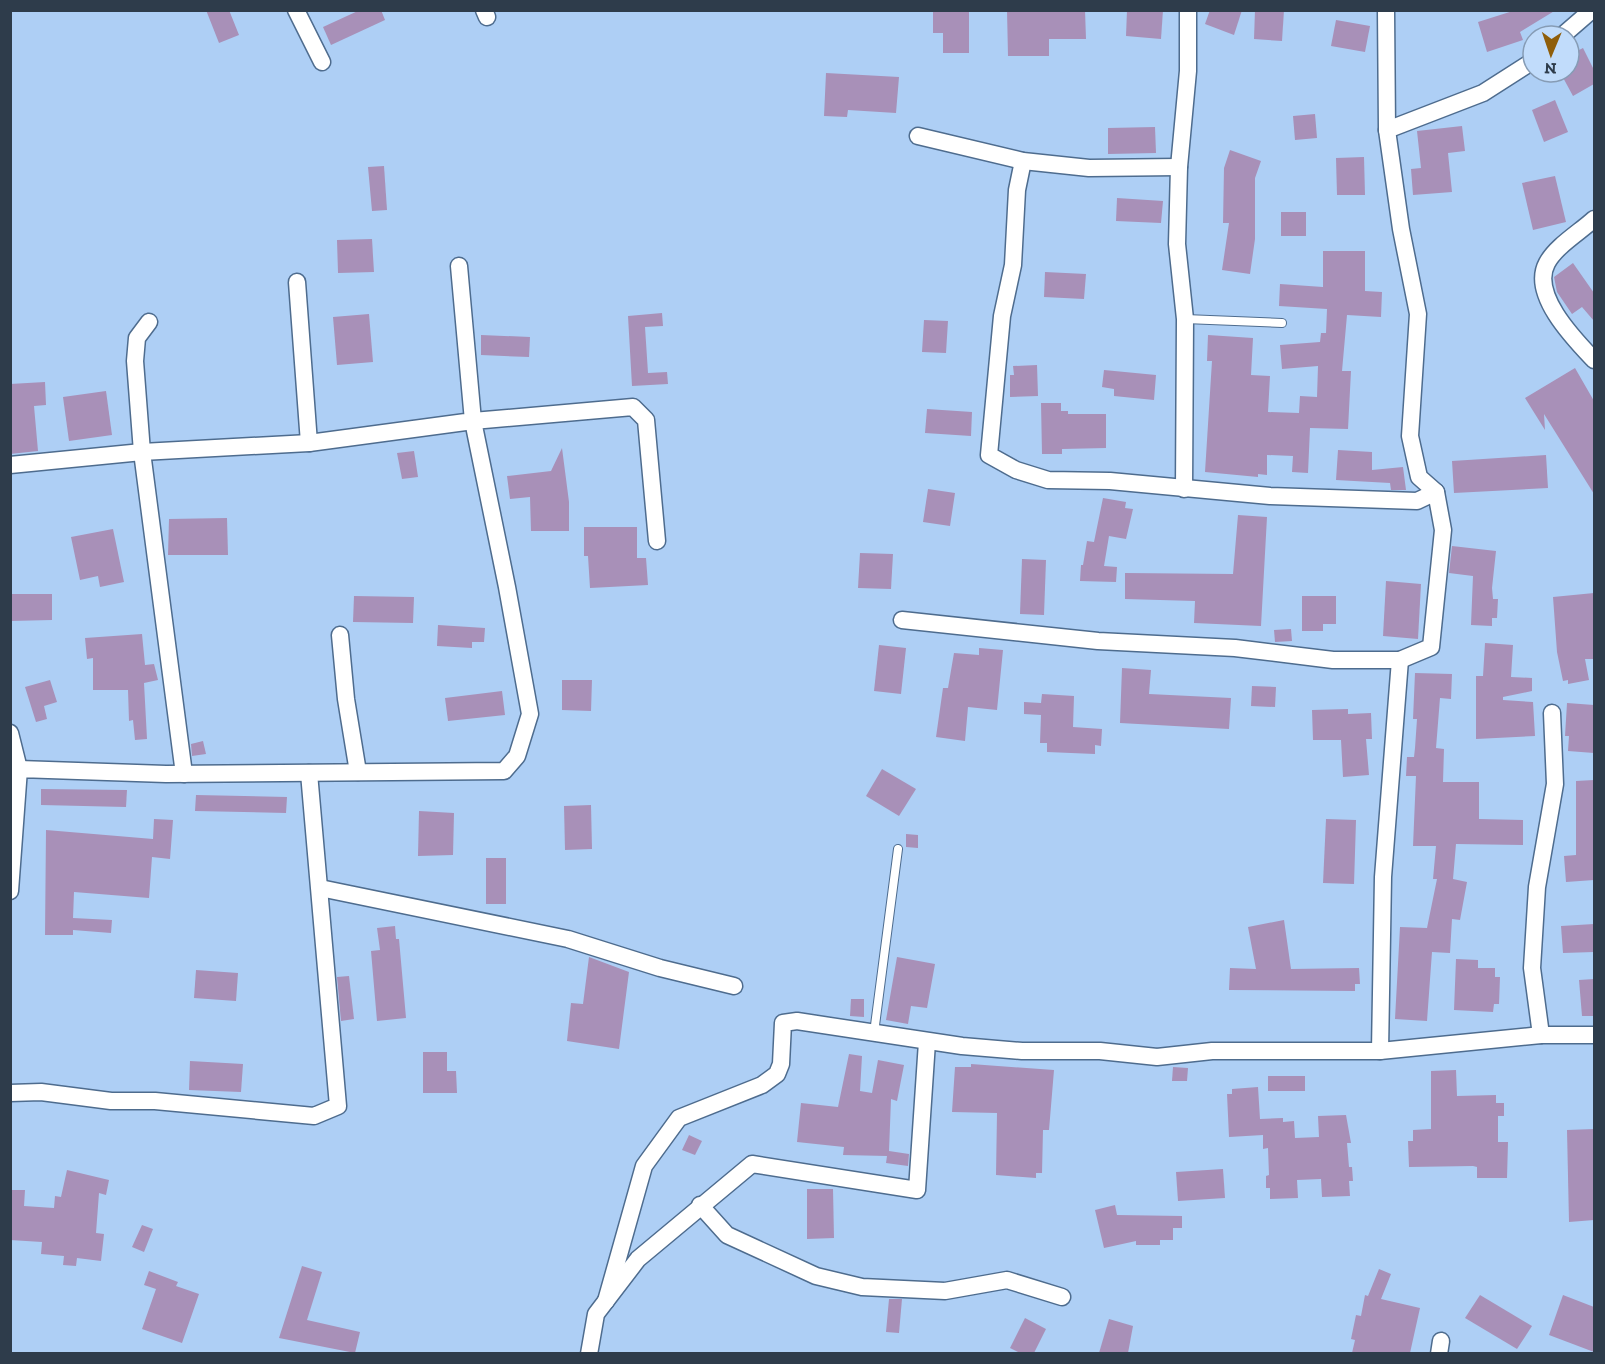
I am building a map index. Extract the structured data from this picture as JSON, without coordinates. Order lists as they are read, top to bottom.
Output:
{
  "north": "bottom"
}
